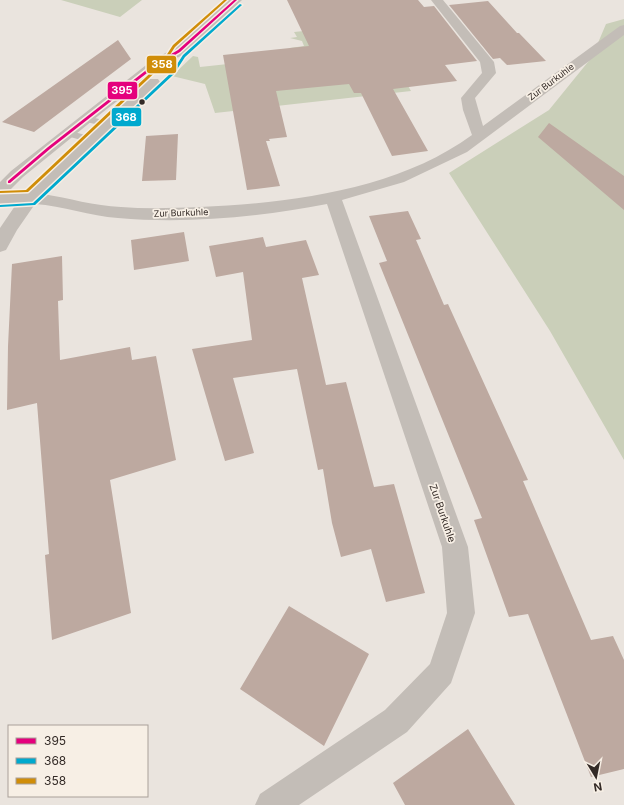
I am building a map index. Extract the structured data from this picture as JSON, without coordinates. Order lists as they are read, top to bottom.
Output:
{
  "streets": {
    "street": ["Zur Burkuhle"]
  },
  "lines": ["transit line 395", "transit line 358", "transit line 368"],
  "legend": ["395", "368", "358"],
  "north": "bottom"
}
